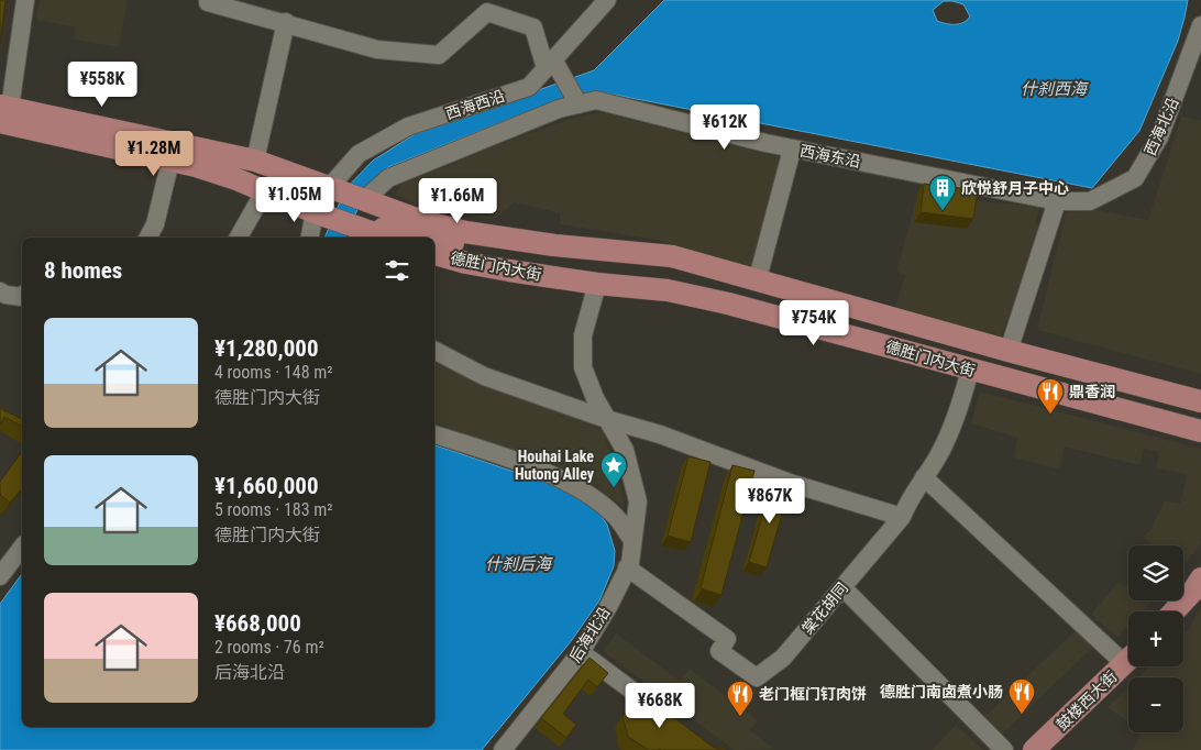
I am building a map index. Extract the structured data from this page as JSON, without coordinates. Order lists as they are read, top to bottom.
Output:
{
  "streets": {
    "main road": ["德胜门内大街", "鼓楼西大街"],
    "street": [
      "西海西沿",
      "西海北沿",
      "西海东沿",
      "棠花胡同",
      "后海北沿"
    ]
  },
  "crossings": [
    ["西海西沿", "德胜门内大街"],
    ["西海北沿", "西海东沿"],
    ["西海东沿", "德胜门内大街"],
    ["德胜门内大街", "棠花胡同"],
    ["棠花胡同", "后海北沿"]
  ],
  "water": ["什刹西海", "什刹后海"],
  "places": {
    "building": ["欣悦舒月子中心"],
    "restaurant": ["鼎香润", "德胜门南卤煮小肠", "老门框门钉肉饼"],
    "place": ["Houhai Lake Hutong Alley"]
  },
  "page": {
    "price": [
      "¥558K",
      "¥612K",
      "¥1.28M",
      "¥1.05M",
      "¥1.66M",
      "¥754K",
      "¥867K",
      "¥668K"
    ],
    "heading": "8 homes",
    "list": [
      {
        "name": "¥1,280,000",
        "note": "4 rooms · 148 m² · 德胜门内大街"
      },
      {
        "name": "¥1,660,000",
        "note": "5 rooms · 183 m² · 德胜门内大街"
      },
      {
        "name": "¥668,000",
        "note": "2 rooms · 76 m² · 后海北沿"
      }
    ],
    "map_buttons": ["+", "−"]
  }
}
